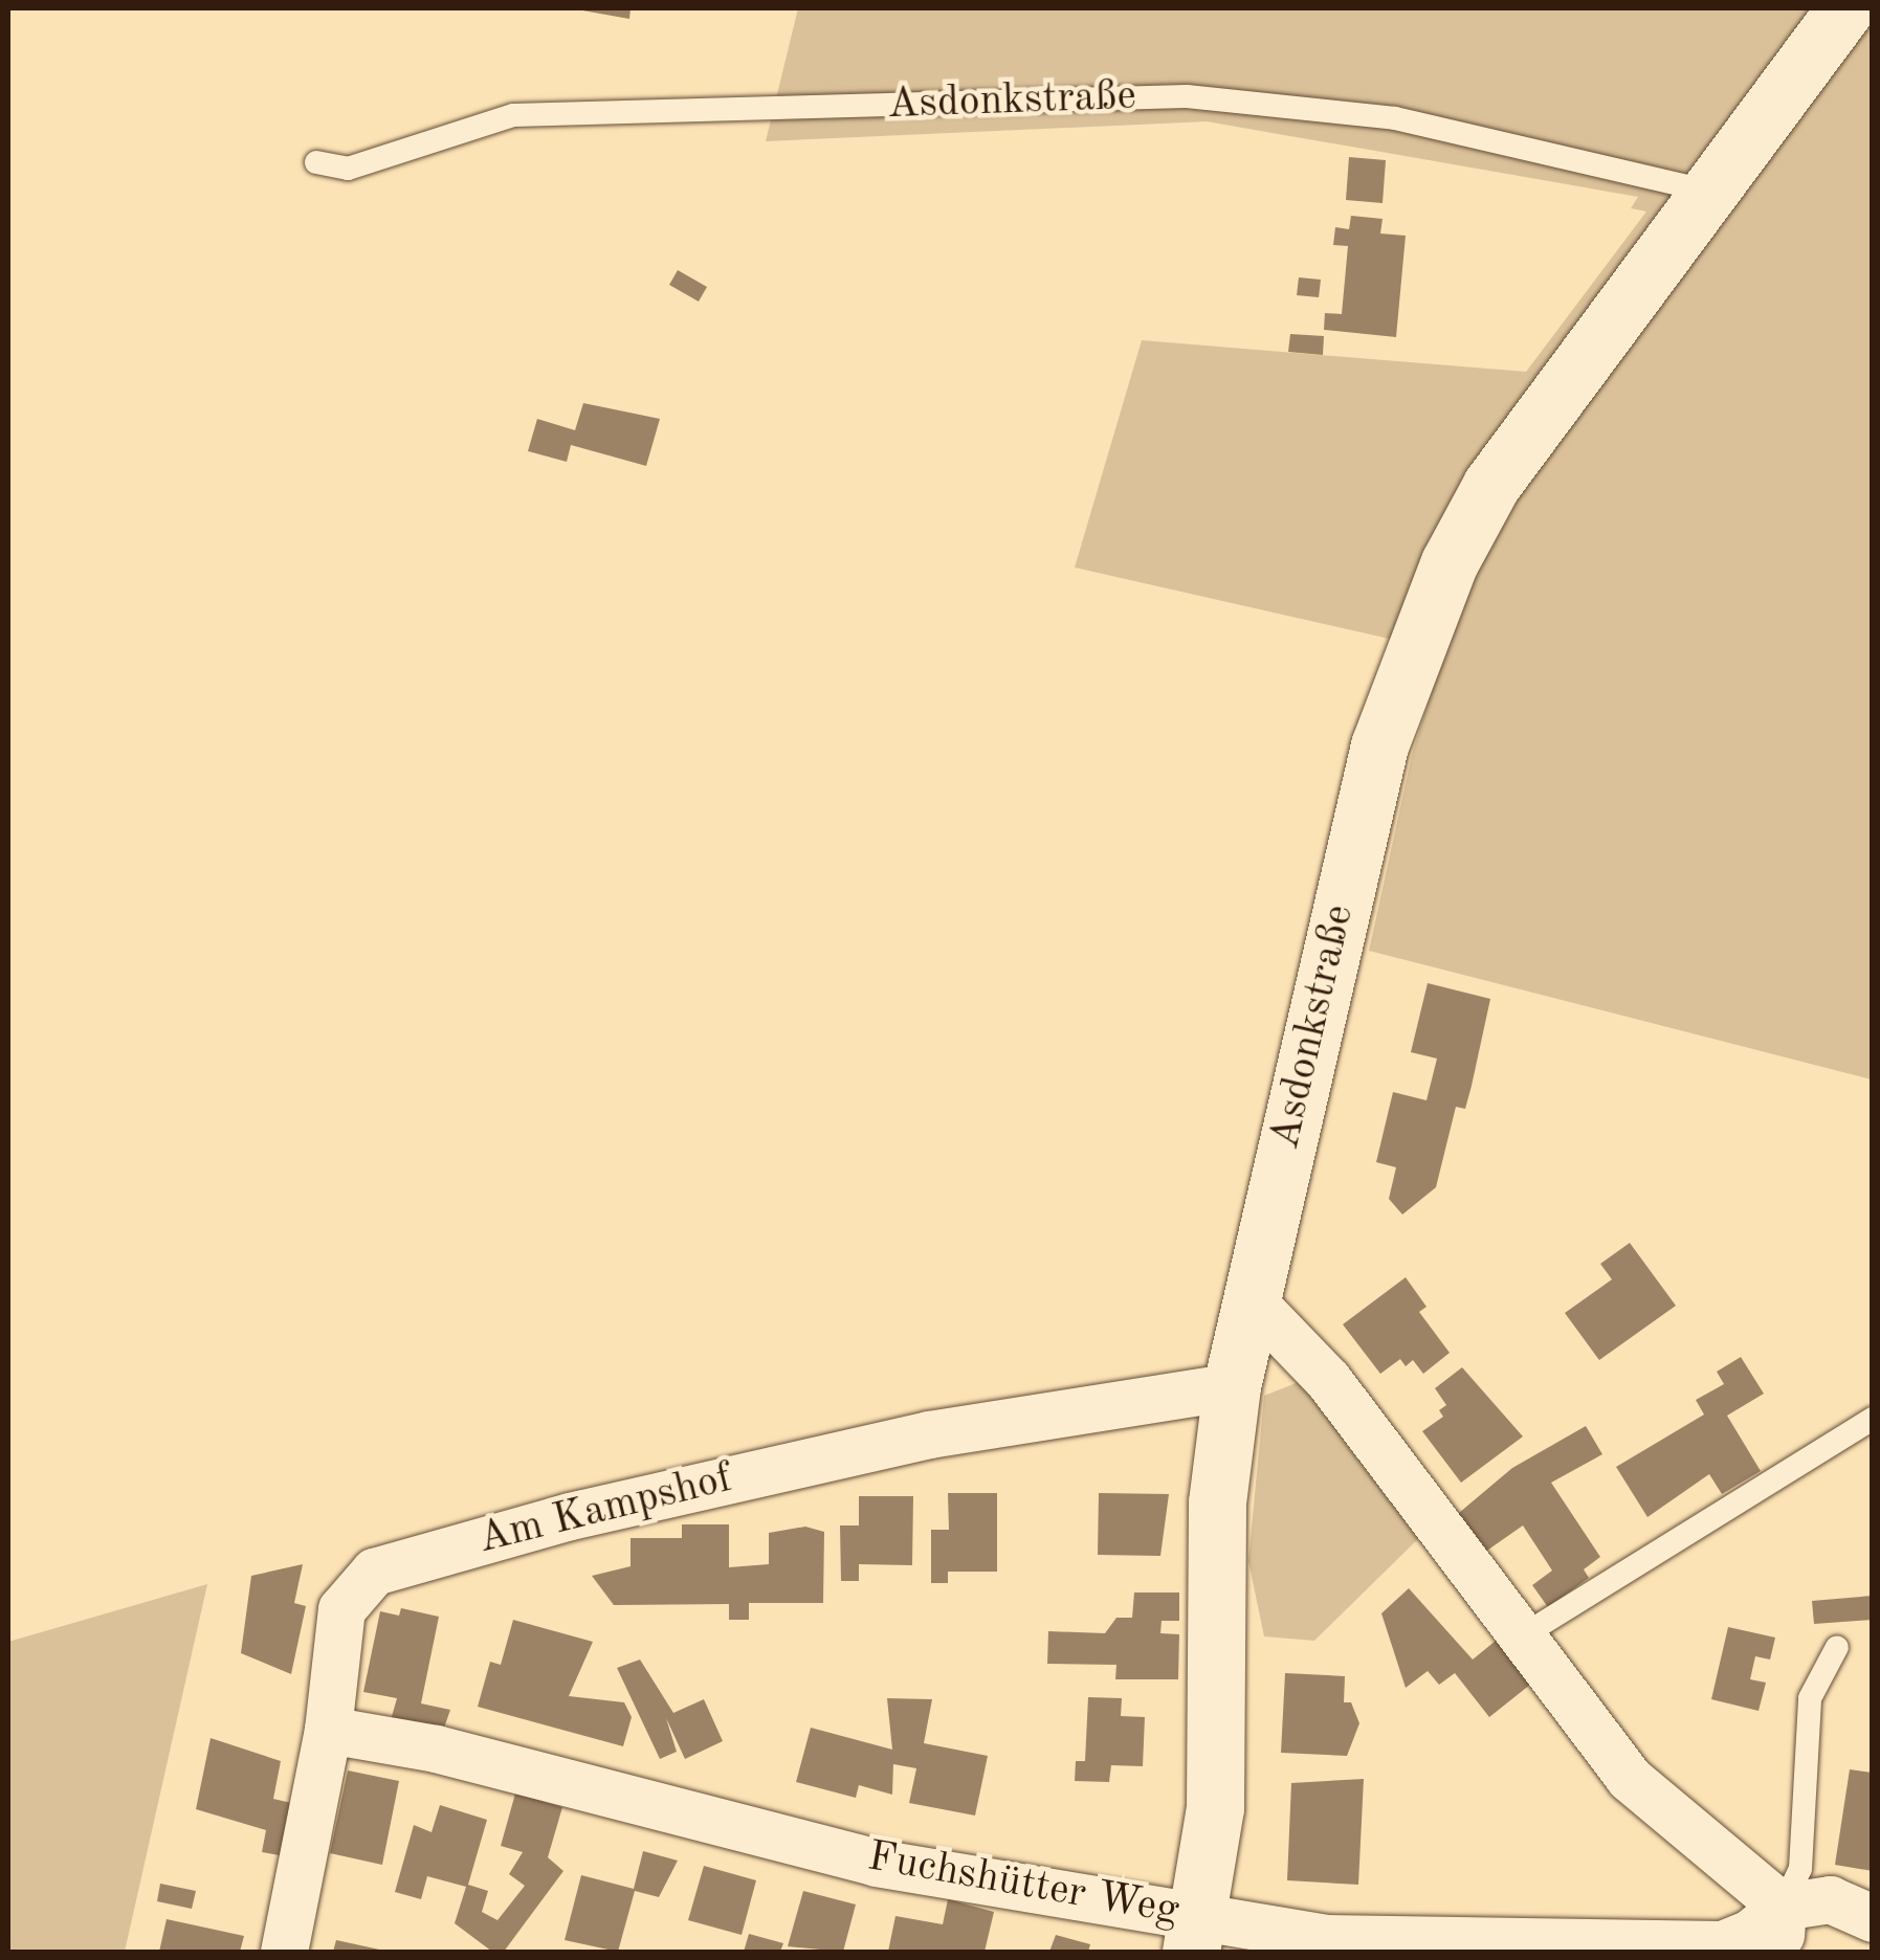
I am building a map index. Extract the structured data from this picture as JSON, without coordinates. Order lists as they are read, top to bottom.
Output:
{
  "streets": {
    "street": ["Asdonkstraße", "Am Kampshof", "Fuchshütter Weg"]
  },
  "crossings": [
    ["Asdonkstraße", "Am Kampshof"],
    ["Asdonkstraße", "Fuchshütter Weg"],
    ["Am Kampshof", "Fuchshütter Weg"]
  ]
}
